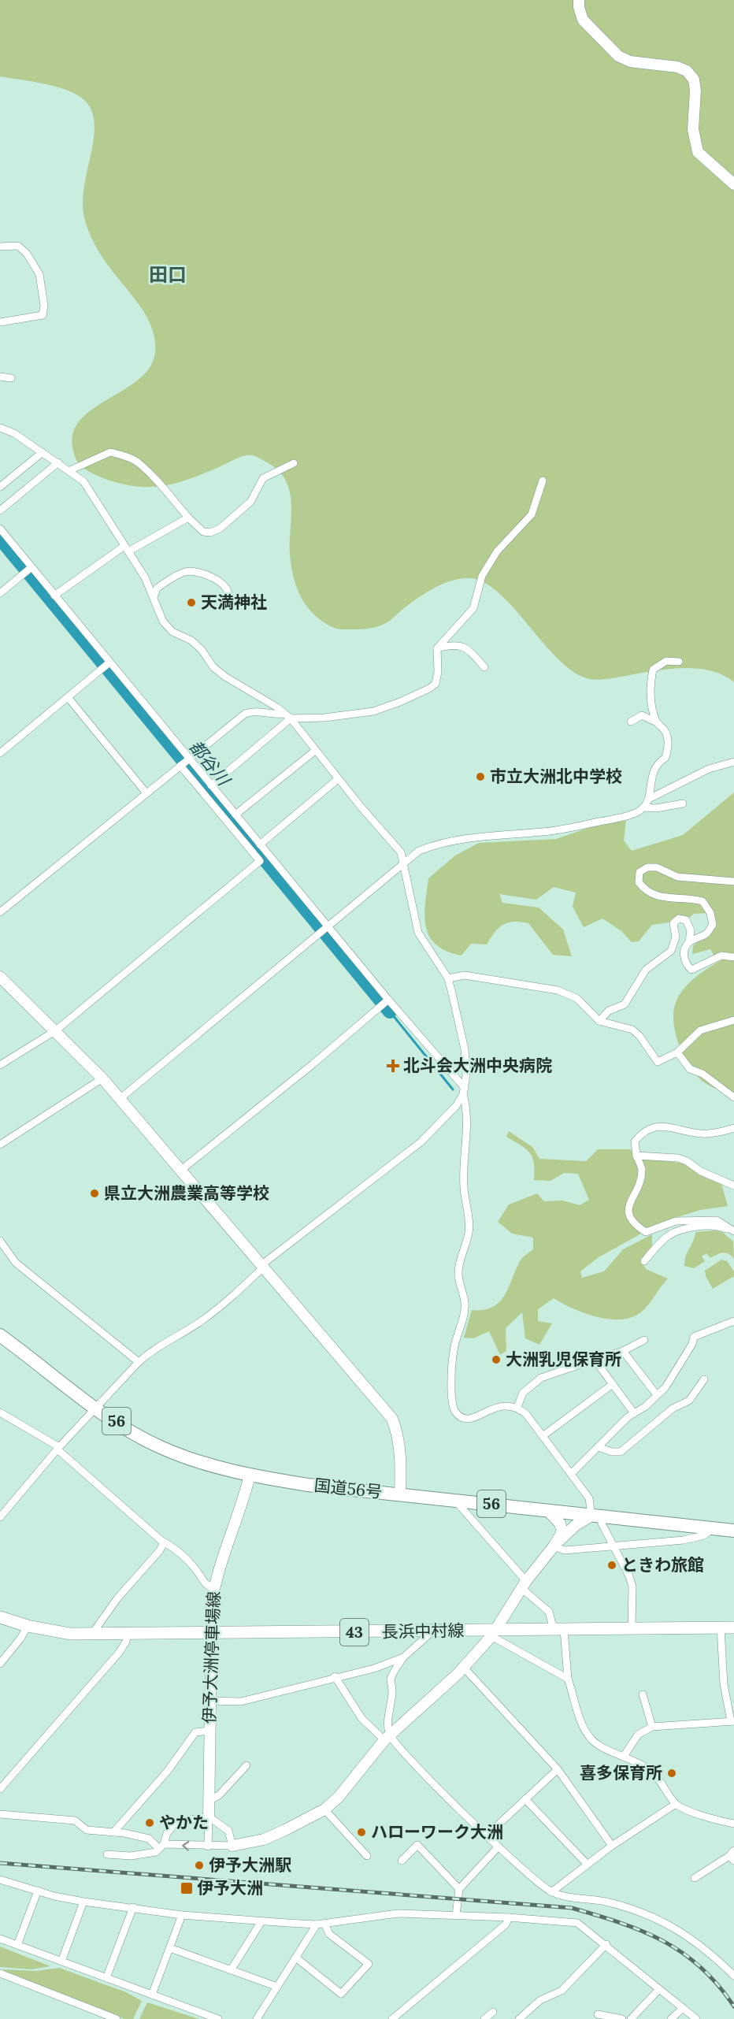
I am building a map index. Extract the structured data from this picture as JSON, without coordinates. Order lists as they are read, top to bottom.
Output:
{
  "streets": {
    "highway": ["56", "国道56号"],
    "main road": ["長浜中村線", "43"],
    "street": ["伊予大洲停車場線"]
  },
  "crossings": [
    ["国道56号", "伊予大洲停車場線"],
    ["長浜中村線", "伊予大洲停車場線"]
  ],
  "districts": ["田口"],
  "water": ["都谷川"],
  "places": {
    "other": [
      "天満神社",
      "市立大洲北中学校",
      "県立大洲農業高等学校",
      "大洲乳児保育所",
      "ときわ旅館",
      "喜多保育所",
      "やかた",
      "ハローワーク大洲",
      "伊予大洲駅"
    ],
    "health": ["北斗会大洲中央病院"],
    "transit": ["伊予大洲"]
  }
}
